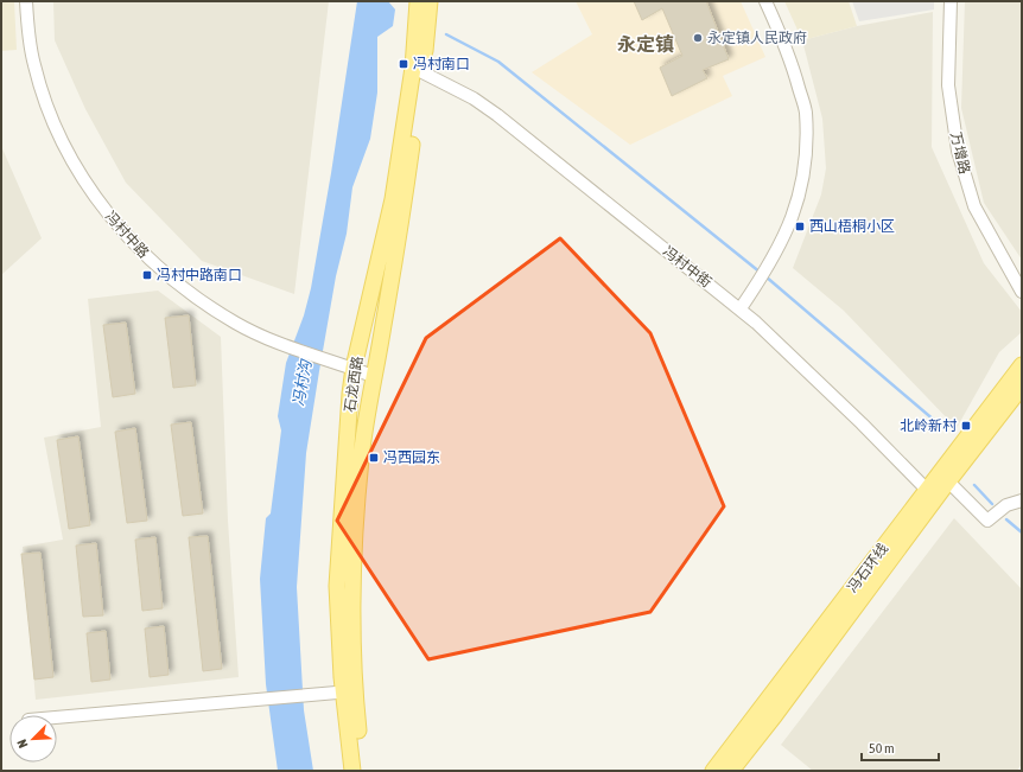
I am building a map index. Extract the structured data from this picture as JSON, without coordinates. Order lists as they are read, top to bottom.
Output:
{
  "streets": {
    "main road": ["石龙西路", "冯石环线"],
    "street": ["万增路", "冯村中路", "冯村中街"]
  },
  "crossings": [
    ["冯村中路", "石龙西路"],
    ["冯村中街", "石龙西路"],
    ["冯村中街", "冯石环线"]
  ],
  "districts": ["永定镇"],
  "water": ["冯村沟"],
  "places": {
    "other": ["永定镇人民政府"],
    "transit": [
      "冯村南口",
      "西山梧桐小区",
      "冯村中路南口",
      "北岭新村",
      "冯西园东"
    ]
  },
  "scale_bar": "50 m",
  "north": "bottom left"
}
